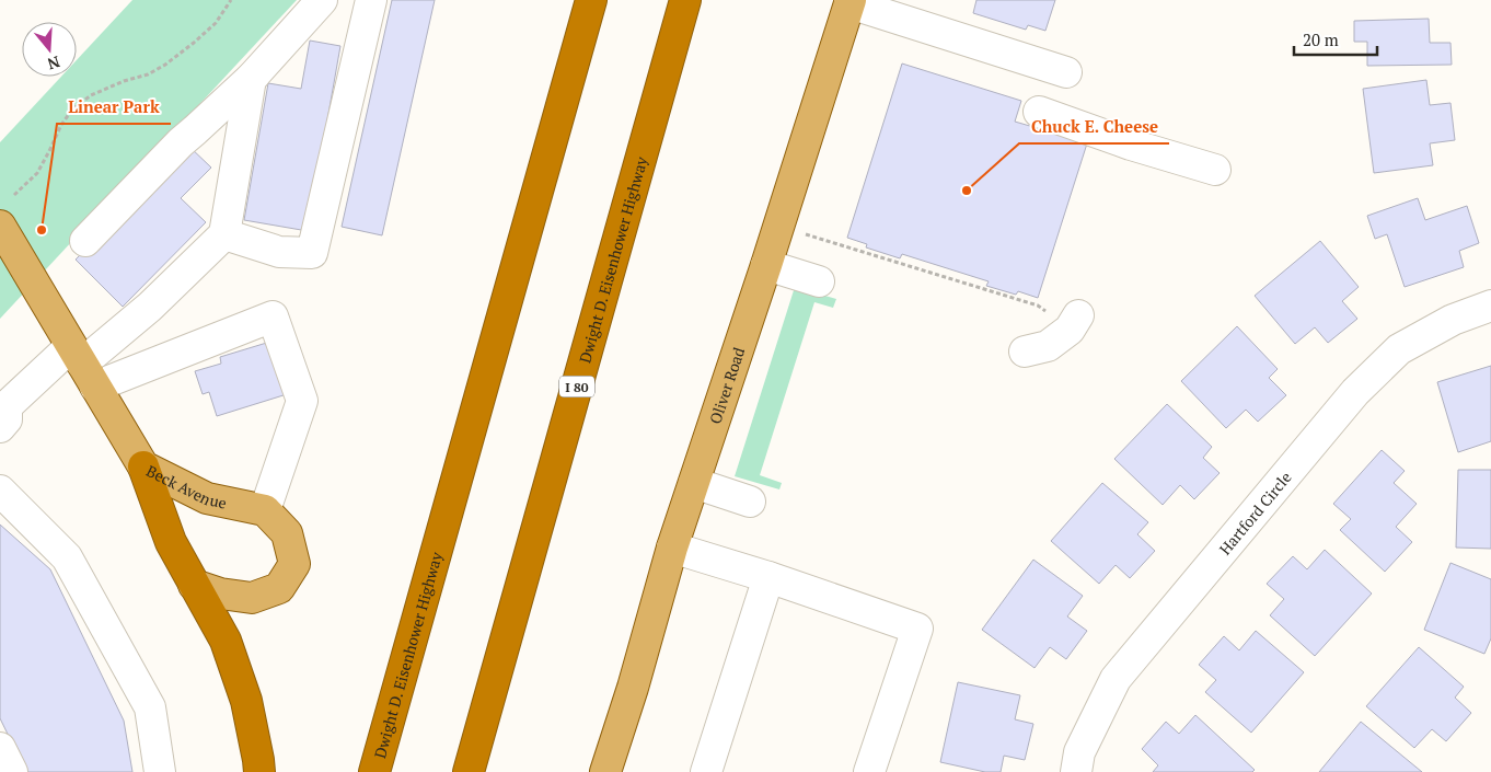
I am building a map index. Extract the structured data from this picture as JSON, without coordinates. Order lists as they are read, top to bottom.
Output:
{
  "streets": {
    "highway": ["Dwight D. Eisenhower Highway", "I 80"],
    "main road": ["Oliver Road", "Beck Avenue"],
    "street": ["Hartford Circle"]
  },
  "places": ["Chuck E. Cheese", "Linear Park"],
  "scale_bar": "20 m",
  "north": "bottom"
}
